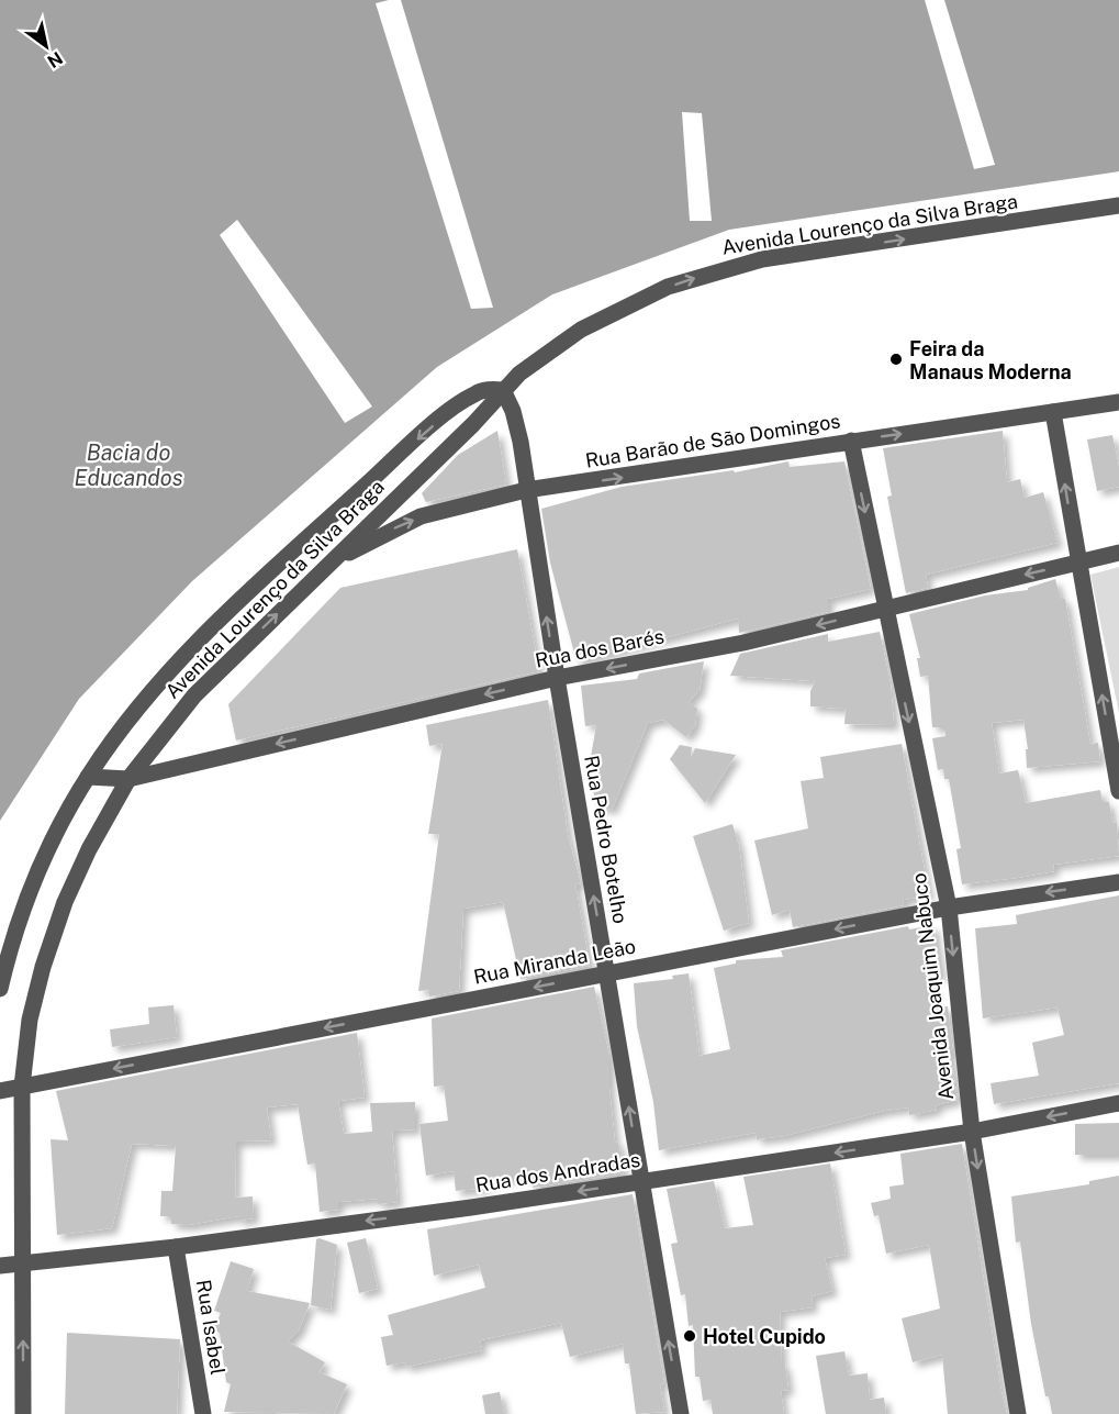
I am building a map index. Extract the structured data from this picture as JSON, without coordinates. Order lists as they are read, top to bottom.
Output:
{
  "streets": {
    "street": [
      "Avenida Lourenço da Silva Braga",
      "Rua Barão de São Domingos",
      "Rua dos Barés",
      "Rua Pedro Botelho",
      "Rua Miranda Leão",
      "Avenida Joaquim Nabuco",
      "Rua dos Andradas",
      "Rua Isabel"
    ]
  },
  "crossings": [
    ["Avenida Lourenço da Silva Braga", "Rua Barão de São Domingos"],
    ["Avenida Lourenço da Silva Braga", "Rua dos Barés"],
    ["Avenida Lourenço da Silva Braga", "Rua Pedro Botelho"],
    ["Avenida Lourenço da Silva Braga", "Rua Miranda Leão"],
    ["Avenida Lourenço da Silva Braga", "Rua dos Andradas"],
    ["Rua Barão de São Domingos", "Rua Pedro Botelho"],
    ["Rua Barão de São Domingos", "Avenida Joaquim Nabuco"],
    ["Rua dos Barés", "Rua Pedro Botelho"],
    ["Rua dos Barés", "Avenida Joaquim Nabuco"],
    ["Rua Pedro Botelho", "Rua Miranda Leão"],
    ["Rua Pedro Botelho", "Rua dos Andradas"],
    ["Rua Miranda Leão", "Avenida Joaquim Nabuco"],
    ["Avenida Joaquim Nabuco", "Rua dos Andradas"],
    ["Rua dos Andradas", "Rua Isabel"]
  ],
  "one_way": [
    "Rua Barão de São Domingos",
    "Rua dos Barés",
    "Rua Pedro Botelho",
    "Rua Miranda Leão",
    "Avenida Joaquim Nabuco",
    "Rua dos Andradas"
  ],
  "water": ["Bacia do Educandos"],
  "places": ["Feira da Manaus Moderna", "Hotel Cupido"],
  "north": "bottom right"
}
